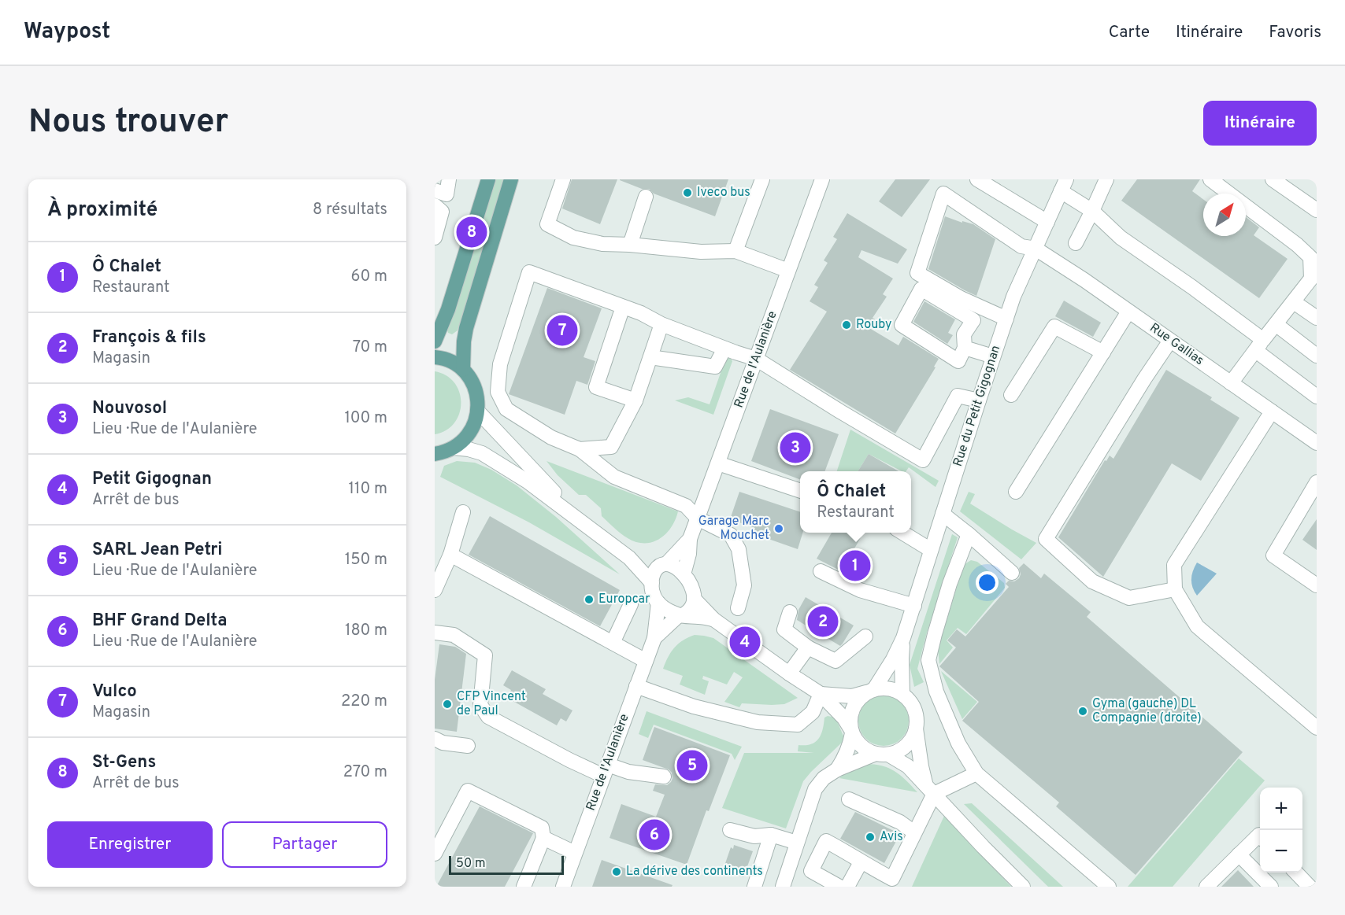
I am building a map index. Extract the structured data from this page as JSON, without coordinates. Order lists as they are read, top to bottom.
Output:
{
  "streets": {
    "street": ["Rue Gallias", "Rue de l'Aulanière", "Rue du Petit Gigognan"]
  },
  "crossings": [
    ["Rue Gallias", "Rue du Petit Gigognan"]
  ],
  "places": [
    "Iveco bus",
    "Rouby",
    "Garage Marc Mouchet",
    "Europcar",
    "CFP Vincent de Paul",
    "Gyma (gauche) DL Compagnie (droite)",
    "Avis",
    "La dérive des continents"
  ],
  "scale_bar": "50 m",
  "north": "top right",
  "page": {
    "header": "Waypost",
    "nav": ["Carte", "Itinéraire", "Favoris"],
    "buttons": [
      "Itinéraire",
      ["Enregistrer", "Partager"]
    ],
    "title": "Nous trouver",
    "heading": ["À proximité", "8 résultats"],
    "pins": [
      "8",
      "7",
      "3",
      "1",
      "2",
      "4",
      "5",
      "6"
    ],
    "list": [
      {
        "mark": "1",
        "name": "Ô Chalet",
        "note": "Restaurant",
        "value": "60 m"
      },
      {
        "mark": "2",
        "name": "François & fils",
        "note": "Magasin",
        "value": "70 m"
      },
      {
        "mark": "3",
        "name": "Nouvosol",
        "note": "Lieu · Rue de l'Aulanière",
        "value": "100 m"
      },
      {
        "mark": "4",
        "name": "Petit Gigognan",
        "note": "Arrêt de bus",
        "value": "110 m"
      },
      {
        "mark": "5",
        "name": "SARL Jean Petri",
        "note": "Lieu · Rue de l'Aulanière",
        "value": "150 m"
      },
      {
        "mark": "6",
        "name": "BHF Grand Delta",
        "note": "Lieu · Rue de l'Aulanière",
        "value": "180 m"
      },
      {
        "mark": "7",
        "name": "Vulco",
        "note": "Magasin",
        "value": "220 m"
      },
      {
        "mark": "8",
        "name": "St-Gens",
        "note": "Arrêt de bus",
        "value": "270 m"
      }
    ],
    "popup": ["Ô Chalet", "Restaurant"],
    "map_buttons": ["+", "−"],
    "scale": "50 m"
  }
}
